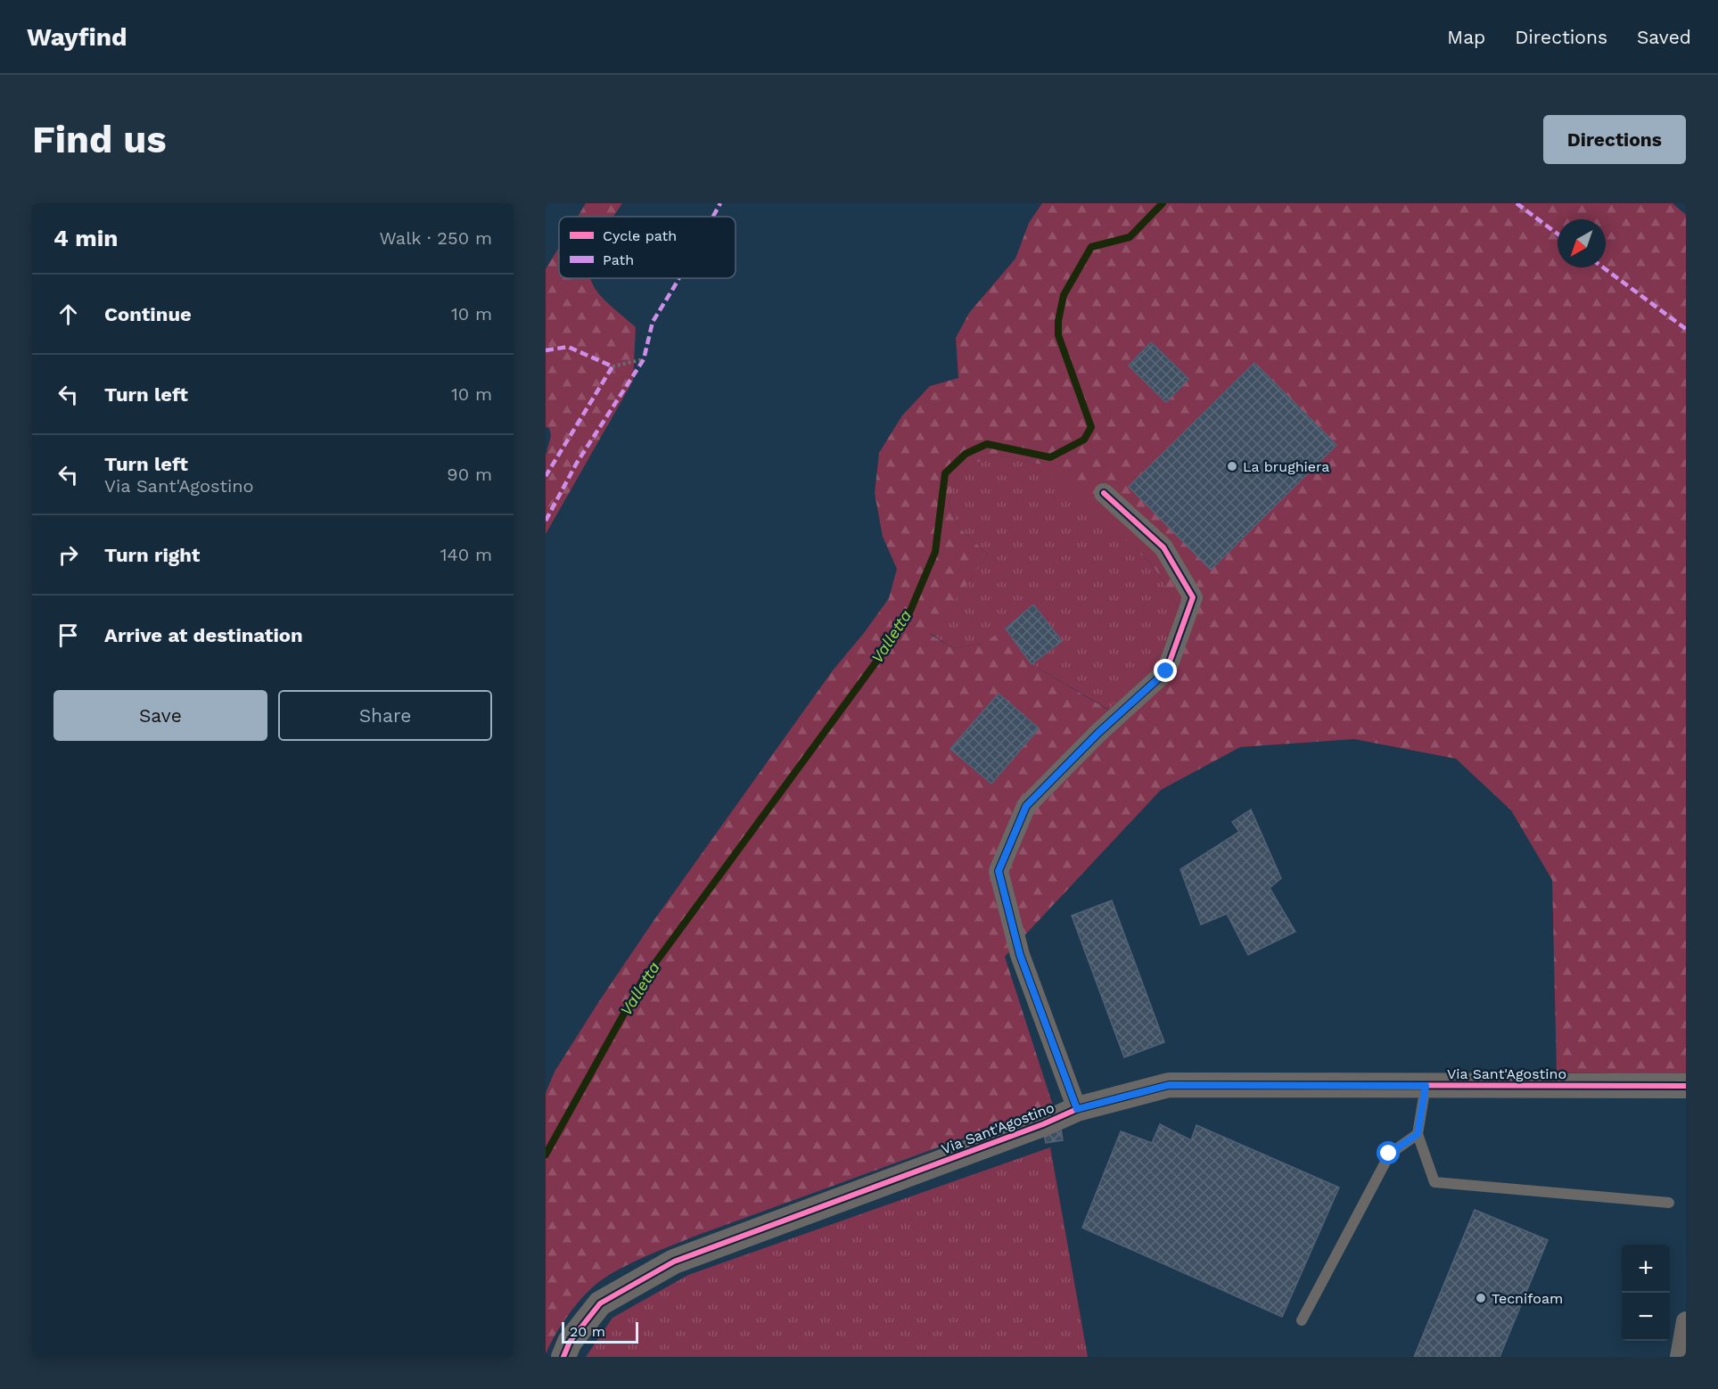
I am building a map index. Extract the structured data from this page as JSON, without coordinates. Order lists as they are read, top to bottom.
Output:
{
  "streets": {
    "street": ["Via Sant'Agostino"]
  },
  "water": ["Valletta"],
  "places": ["La brughiera", "Tecnifoam"],
  "legend": ["Cycle path", "Path"],
  "scale_bar": "20 m",
  "north": "bottom left",
  "page": {
    "header": "Wayfind",
    "nav": ["Map", "Directions", "Saved"],
    "buttons": [
      "Directions",
      ["Save", "Share"]
    ],
    "title": "Find us",
    "heading": ["4 min", "Walk · 250 m"],
    "list": [
      ["Continue", "10 m"],
      ["Turn left", "10 m"],
      ["Turn left", "Via Sant'Agostino", "90 m"],
      ["Turn right", "140 m"],
      "Arrive at destination"
    ],
    "map_buttons": ["+", "−"],
    "scale": "20 m"
  }
}
